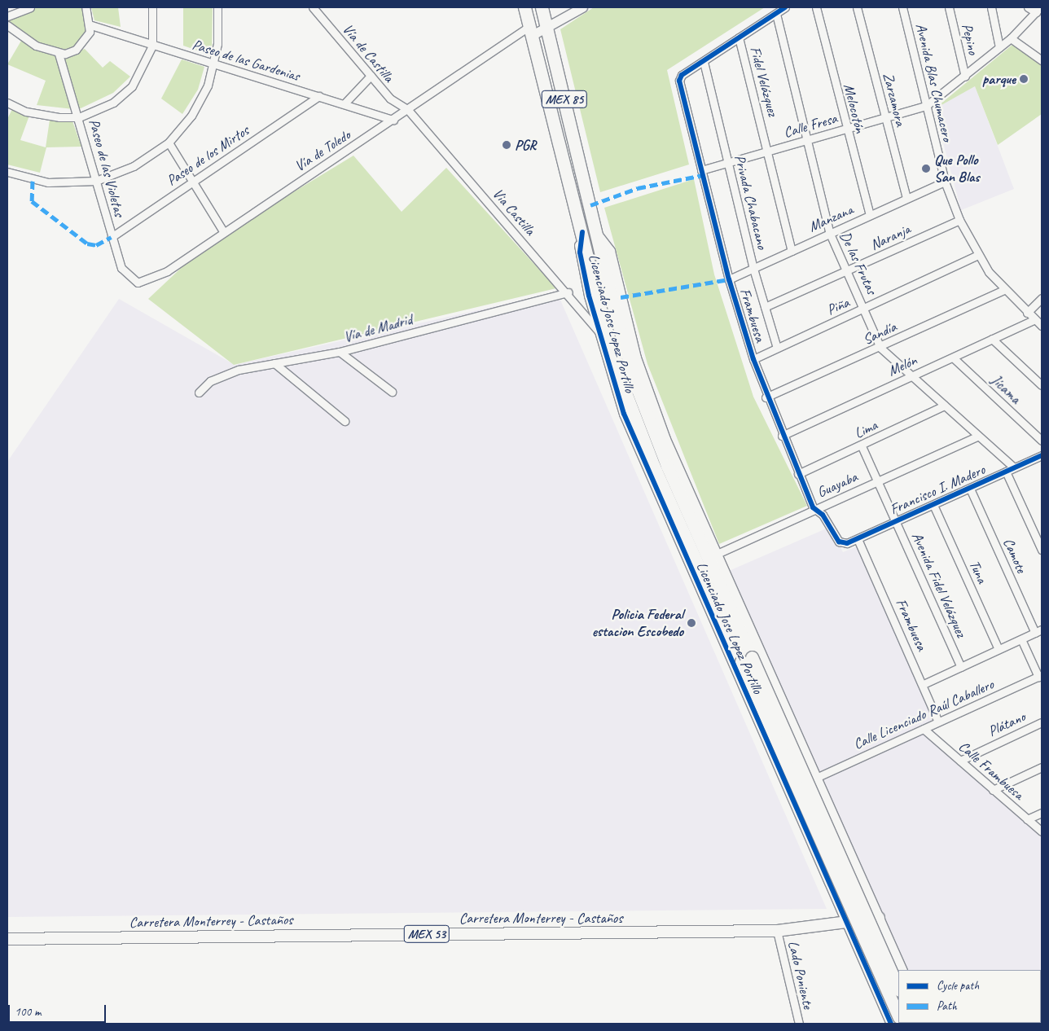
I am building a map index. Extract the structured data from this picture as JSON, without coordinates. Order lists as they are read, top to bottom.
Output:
{
  "streets": {
    "highway": ["MEX 85", "Licenciado Jose Lopez Portillo"],
    "main road": ["Carretera Monterrey - Castaños", "MEX 53"],
    "street": [
      "Pepino",
      "Vía de Castilla",
      "Paseo de las Gardenias",
      "Fidel Velázquez",
      "Avenida Blas Chumacero",
      "Zarzamora",
      "Melocotón",
      "Calle Fresa",
      "Vía de Toledo",
      "Paseo de los Mirtos",
      "Paseo de las Violetas",
      "Privada Chabacano",
      "Via Castilla",
      "Manzana",
      "Naranja",
      "De las Frutas",
      "Piña",
      "Frambuesa",
      "Vía de Madrid",
      "Sandía",
      "Melón",
      "Jícama",
      "Lima",
      "Guayaba",
      "Francisco I. Madero",
      "Camote",
      "Tuna",
      "Avenida Fidel Velázquez",
      "Calle Licenciado Raúl Caballero",
      "Plátano",
      "Calle Frambuesa",
      "Lado Poniente"
    ]
  },
  "crossings": [
    ["Vía de Castilla", "Vía de Toledo"],
    ["Vía de Castilla", "Via Castilla"],
    ["Paseo de las Gardenias", "Vía de Toledo"],
    ["Paseo de las Gardenias", "Paseo de los Mirtos"],
    ["Fidel Velázquez", "Calle Fresa"],
    ["Fidel Velázquez", "Manzana"],
    ["Avenida Blas Chumacero", "Calle Fresa"],
    ["Avenida Blas Chumacero", "Manzana"],
    ["Avenida Blas Chumacero", "Naranja"],
    ["Avenida Blas Chumacero", "Piña"],
    ["Avenida Blas Chumacero", "Sandía"],
    ["Avenida Blas Chumacero", "Melón"],
    ["Zarzamora", "Calle Fresa"],
    ["Zarzamora", "Manzana"],
    ["Melocotón", "Calle Fresa"],
    ["Melocotón", "Manzana"],
    ["Calle Fresa", "Privada Chabacano"],
    ["Calle Fresa", "De las Frutas"],
    ["Calle Fresa", "Frambuesa"],
    ["Vía de Toledo", "Paseo de las Violetas"],
    ["Vía de Toledo", "Via Castilla"],
    ["Vía de Toledo", "Licenciado Jose Lopez Portillo"],
    ["Paseo de los Mirtos", "Paseo de las Violetas"],
    ["Privada Chabacano", "Manzana"],
    ["Privada Chabacano", "Naranja"],
    ["Privada Chabacano", "Piña"],
    ["Privada Chabacano", "Frambuesa"],
    ["Via Castilla", "Licenciado Jose Lopez Portillo"],
    ["Via Castilla", "Vía de Madrid"],
    ["Manzana", "De las Frutas"],
    ["Manzana", "Frambuesa"],
    ["Naranja", "De las Frutas"],
    ["De las Frutas", "Piña"],
    ["De las Frutas", "Sandía"],
    ["De las Frutas", "Melón"],
    ["De las Frutas", "Lima"],
    ["De las Frutas", "Guayaba"],
    ["De las Frutas", "Francisco I. Madero"],
    ["Piña", "Frambuesa"],
    ["Frambuesa", "Sandía"],
    ["Frambuesa", "Melón"],
    ["Frambuesa", "Lima"],
    ["Frambuesa", "Guayaba"],
    ["Frambuesa", "Francisco I. Madero"],
    ["Frambuesa", "Calle Licenciado Raúl Caballero"],
    ["Licenciado Jose Lopez Portillo", "Guayaba"],
    ["Licenciado Jose Lopez Portillo", "Calle Licenciado Raúl Caballero"],
    ["Licenciado Jose Lopez Portillo", "Carretera Monterrey - Castaños"],
    ["Melón", "Jícama"],
    ["Lima", "Avenida Fidel Velázquez"],
    ["Guayaba", "Avenida Fidel Velázquez"],
    ["Francisco I. Madero", "Camote"],
    ["Francisco I. Madero", "Tuna"],
    ["Francisco I. Madero", "Avenida Fidel Velázquez"],
    ["Calle Licenciado Raúl Caballero", "Calle Frambuesa"],
    ["Plátano", "Calle Frambuesa"],
    ["Carretera Monterrey - Castaños", "Lado Poniente"]
  ],
  "places": [
    "parque",
    "PGR",
    "Que Pollo San Blas",
    "Policia Federal estacion Escobedo"
  ],
  "legend": ["Cycle path", "Path"],
  "scale_bar": "100 m"
}
